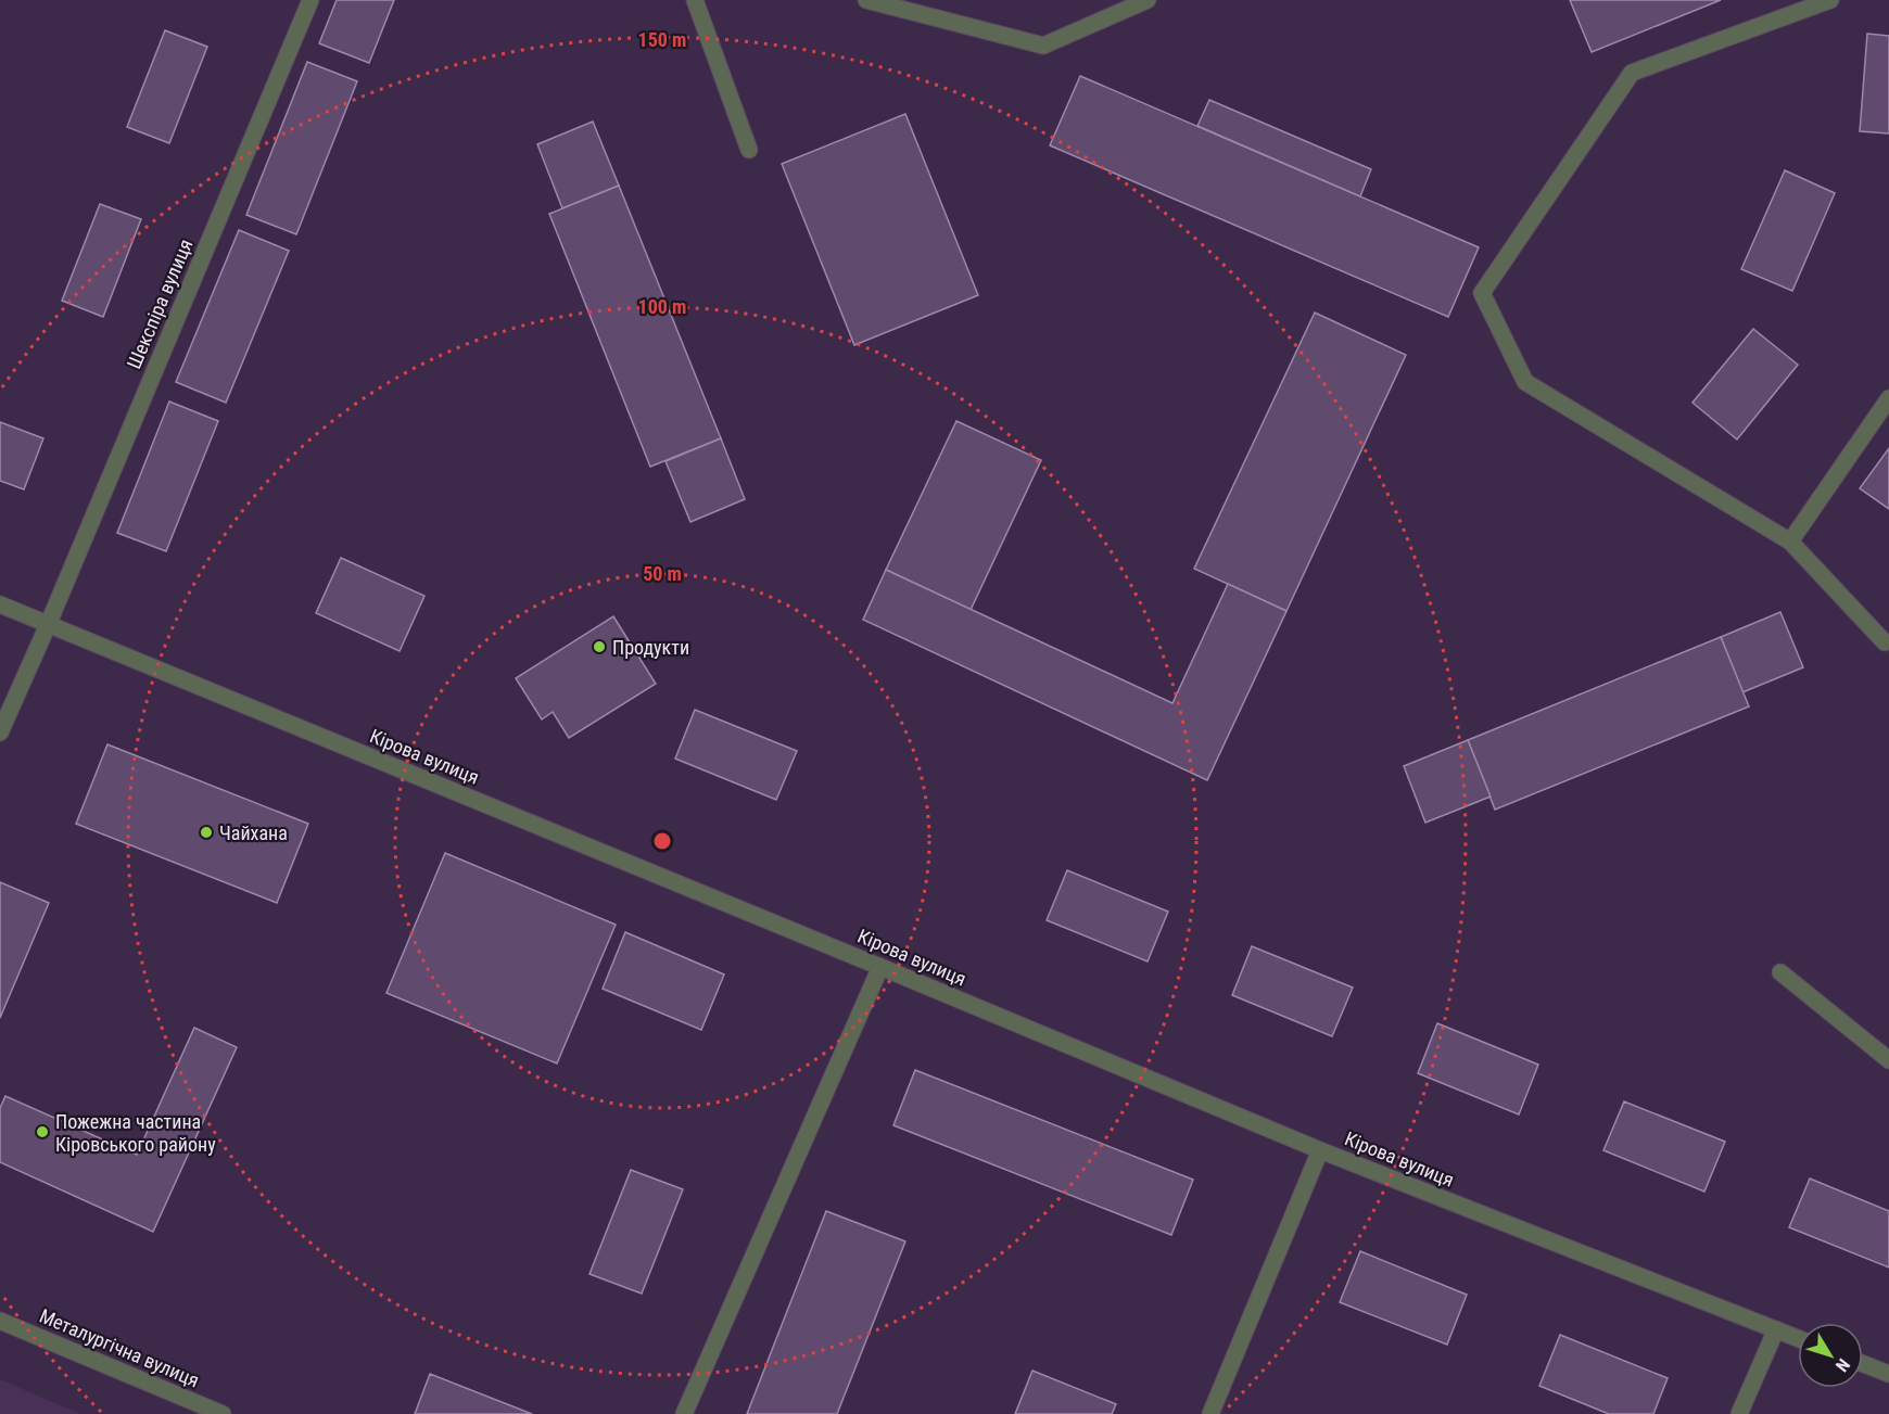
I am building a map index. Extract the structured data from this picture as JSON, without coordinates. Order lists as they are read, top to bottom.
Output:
{
  "streets": {
    "street": ["Шекспіра вулиця", "Кірова вулиця", "Металургічна вулиця"]
  },
  "crossings": [
    ["Шекспіра вулиця", "Кірова вулиця"]
  ],
  "places": ["Продукти", "Чайхана", "Пожежна частина Кіровського району"],
  "north": "bottom right",
  "rings": ["150 m", "100 m", "50 m"]
}
